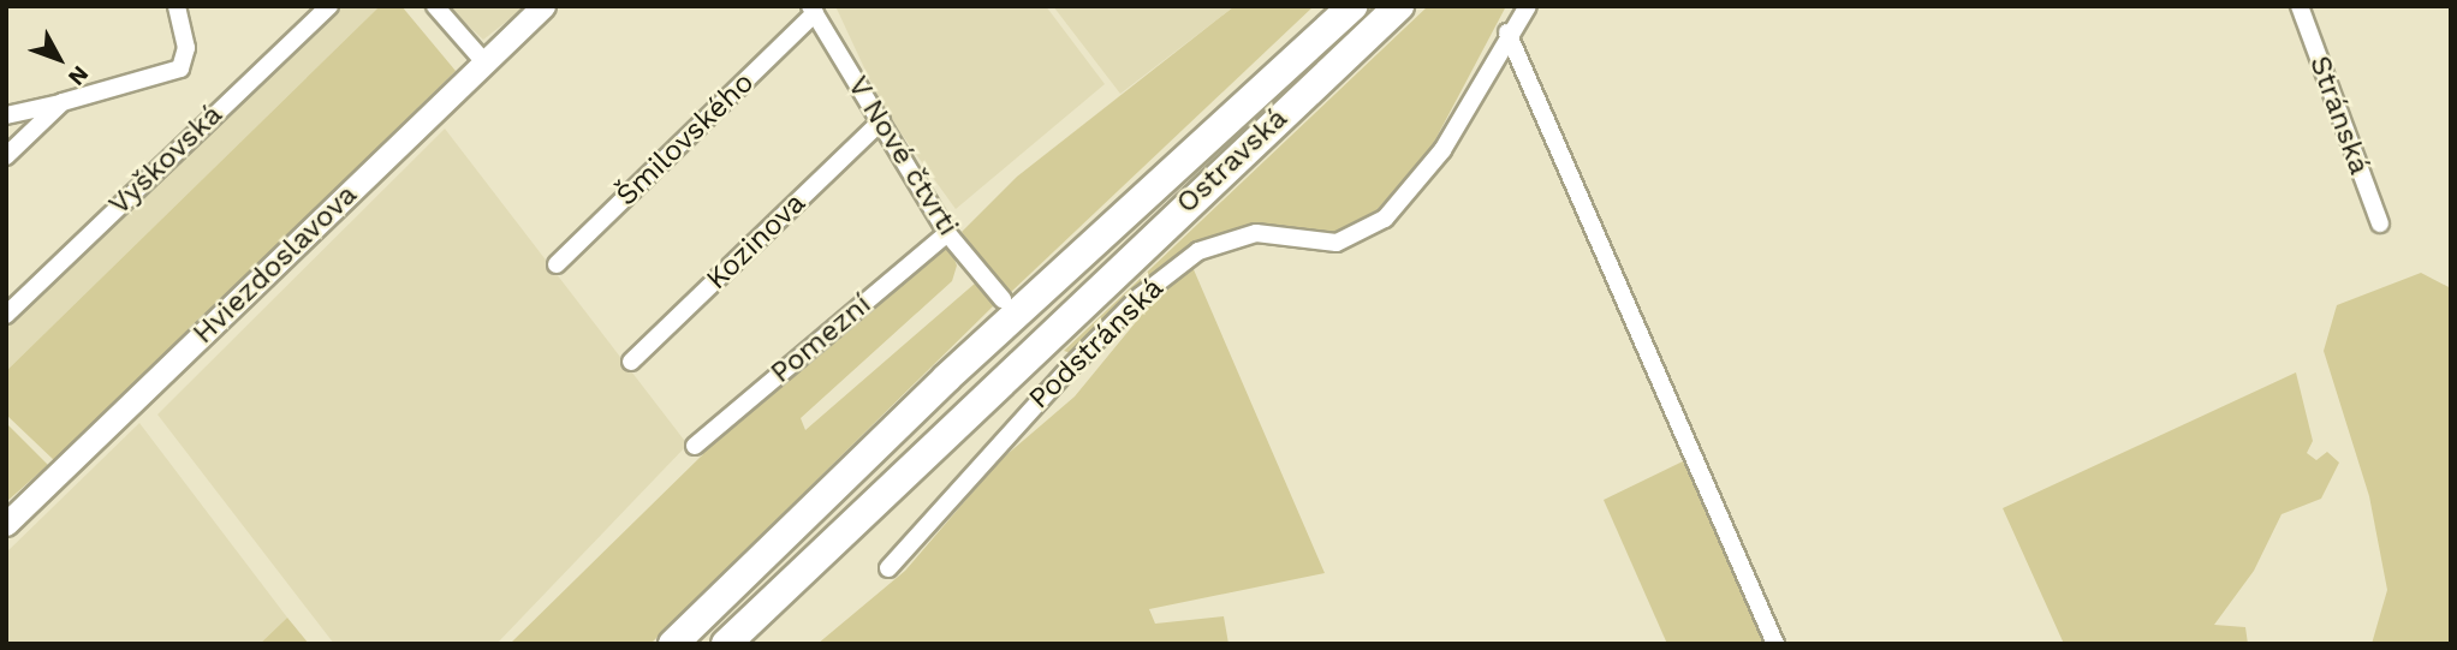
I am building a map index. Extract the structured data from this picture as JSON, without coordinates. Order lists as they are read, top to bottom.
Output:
{
  "streets": {
    "highway": ["Ostravská"],
    "main road": ["Hviezdoslavova"],
    "street": [
      "Stránská",
      "Šmilovského",
      "V Nové čtvrti",
      "Vyškovská",
      "Kozinova",
      "Pomezní",
      "Podstránská"
    ]
  },
  "crossings": [
    ["Šmilovského", "V Nové čtvrti"],
    ["V Nové čtvrti", "Kozinova"],
    ["V Nové čtvrti", "Pomezní"]
  ],
  "north": "bottom right"
}
